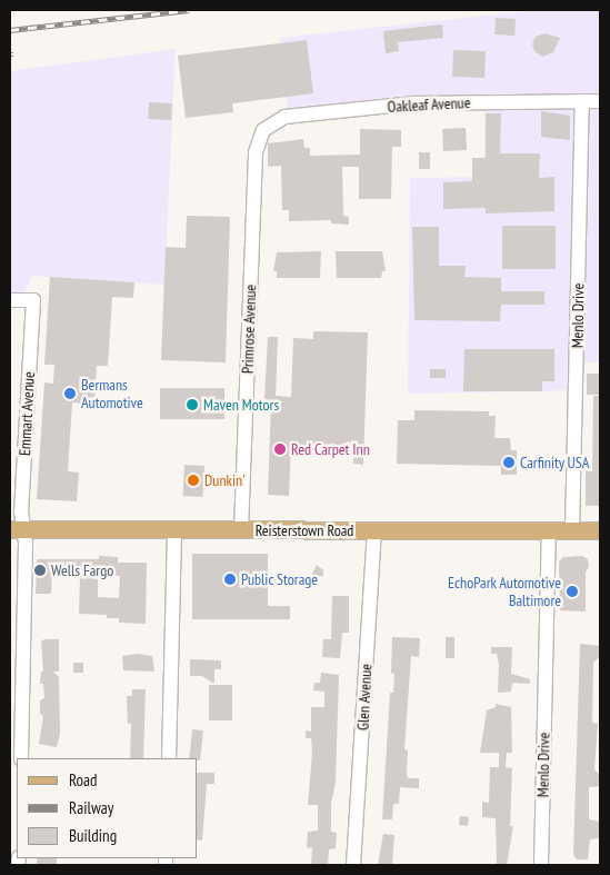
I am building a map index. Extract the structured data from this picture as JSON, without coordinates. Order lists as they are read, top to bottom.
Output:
{
  "streets": {
    "main road": ["Reisterstown Road"],
    "street": [
      "Oakleaf Avenue",
      "Menlo Drive",
      "Primrose Avenue",
      "Emmart Avenue",
      "Glen Avenue"
    ]
  },
  "crossings": [
    ["Oakleaf Avenue", "Menlo Drive"],
    ["Oakleaf Avenue", "Primrose Avenue"],
    ["Menlo Drive", "Reisterstown Road"],
    ["Primrose Avenue", "Reisterstown Road"],
    ["Emmart Avenue", "Reisterstown Road"],
    ["Reisterstown Road", "Glen Avenue"]
  ],
  "places": [
    "Bermans Automotive",
    "Maven Motors",
    "Red Carpet Inn",
    "Carfinity USA",
    "Dunkin'",
    "Wells Fargo",
    "Public Storage",
    "EchoPark Automotive Baltimore"
  ],
  "legend": ["Road", "Railway", "Building"]
}
